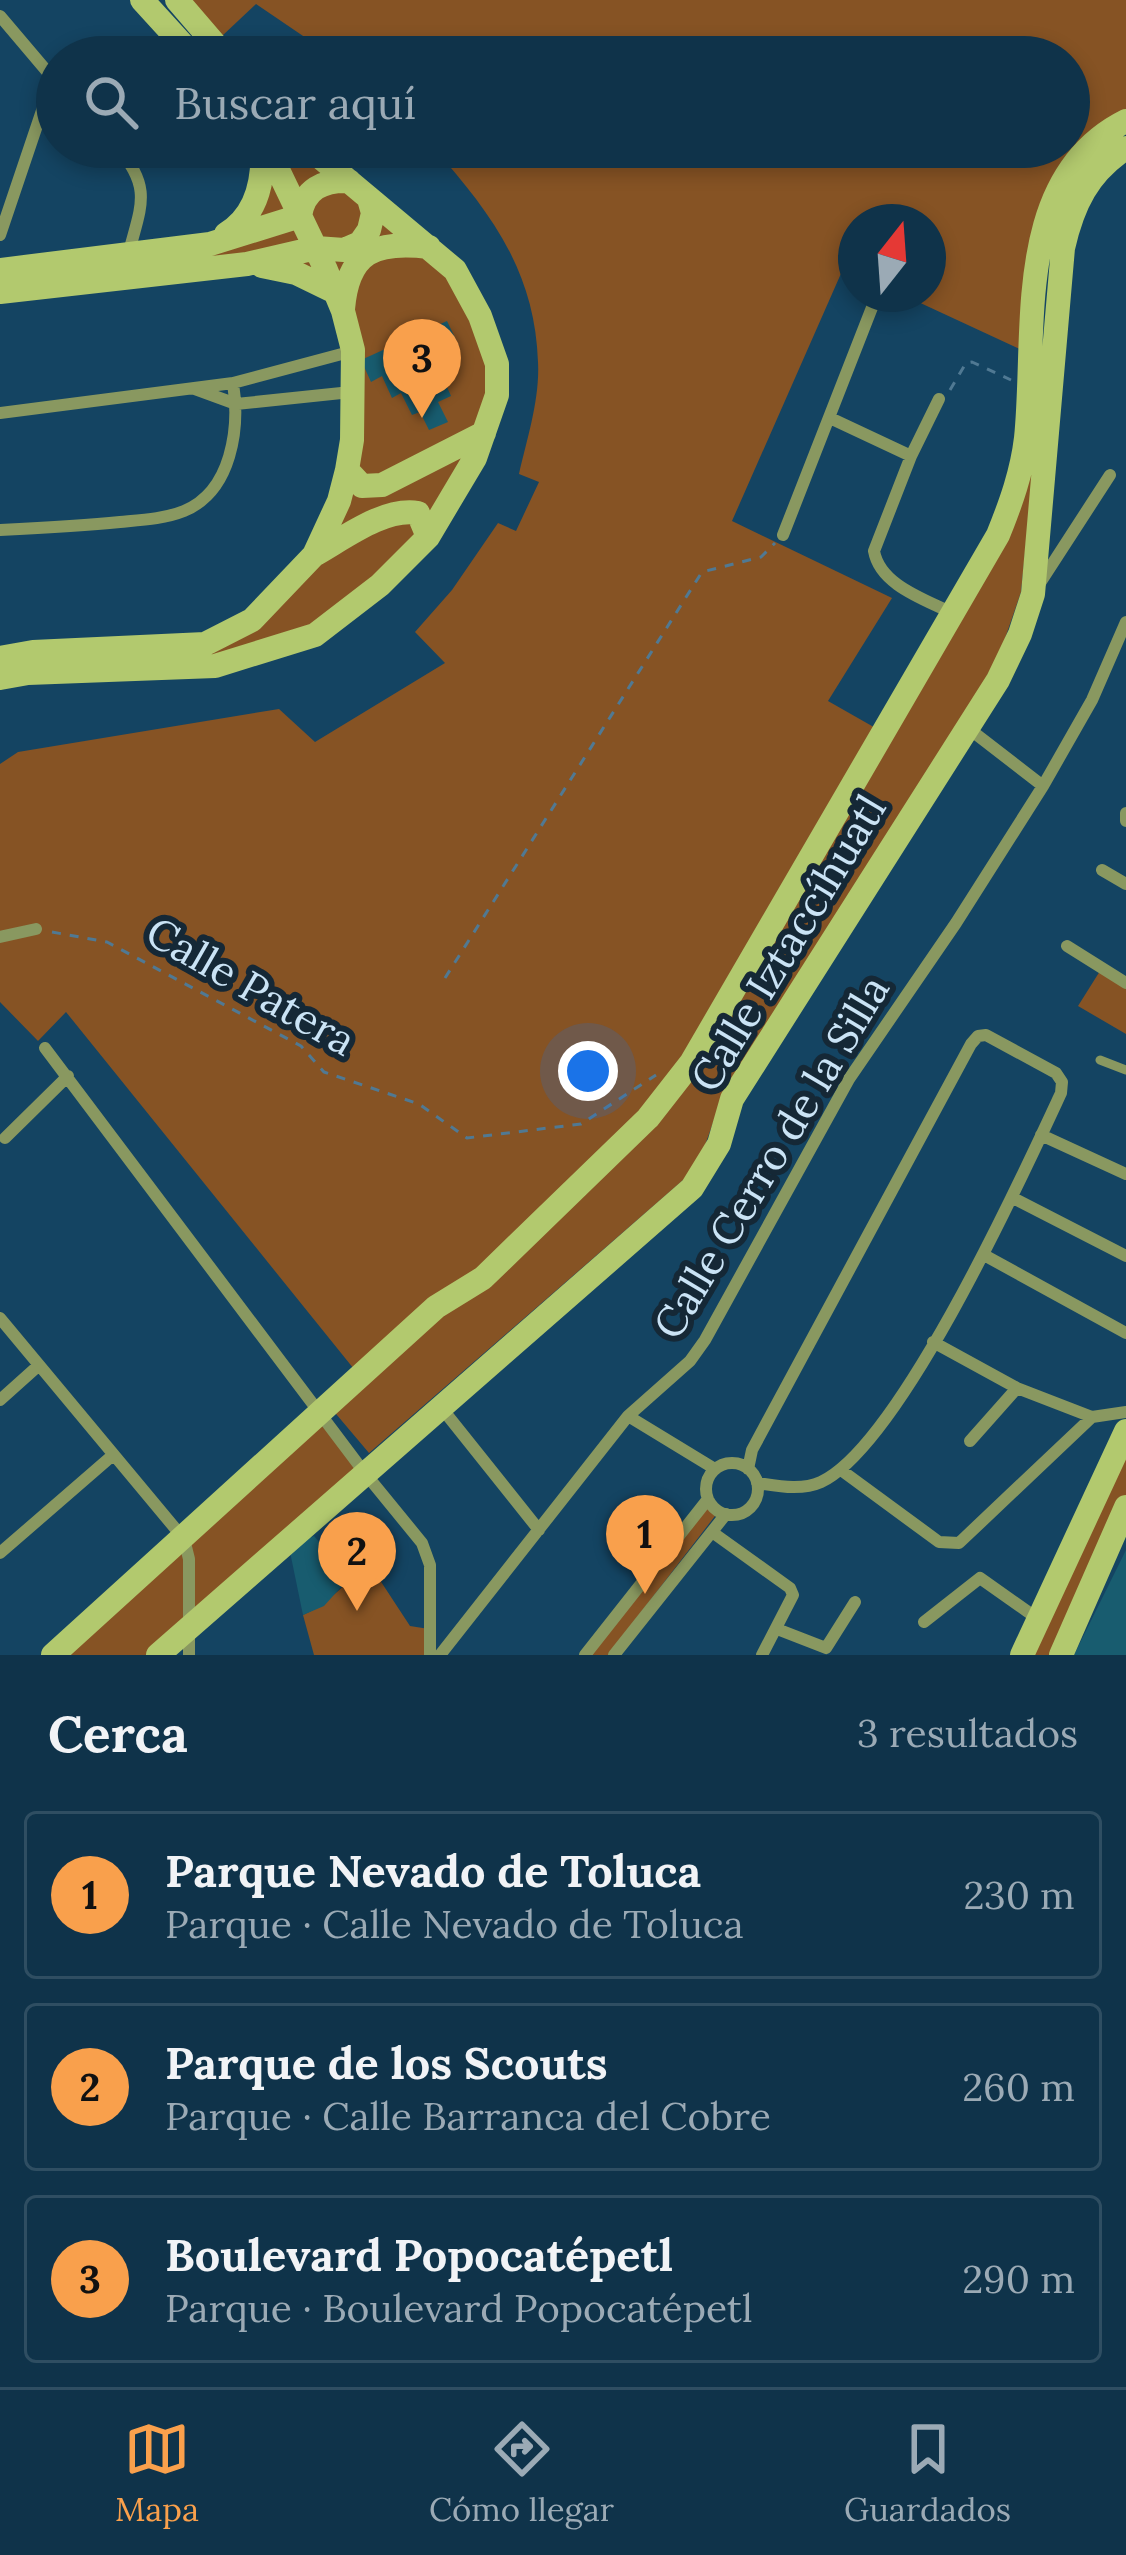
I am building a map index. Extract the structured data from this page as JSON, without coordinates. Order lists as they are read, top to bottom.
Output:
{
  "streets": {
    "street": ["Calle Iztaccíhuatl", "Calle Cerro de la Silla"],
    "path": ["Calle Patera"]
  },
  "north": "top",
  "page": {
    "search": "Buscar aquí",
    "pins": ["3", "1", "2"],
    "heading": ["Cerca", "3 resultados"],
    "list": [
      {
        "mark": "1",
        "name": "Parque Nevado de Toluca",
        "note": "Parque · Calle Nevado de Toluca",
        "value": "230 m"
      },
      {
        "mark": "2",
        "name": "Parque de los Scouts",
        "note": "Parque · Calle Barranca del Cobre",
        "value": "260 m"
      },
      {
        "mark": "3",
        "name": "Boulevard Popocatépetl",
        "note": "Parque · Boulevard Popocatépetl",
        "value": "290 m"
      }
    ],
    "nav": ["Mapa", "Cómo llegar", "Guardados"]
  }
}
